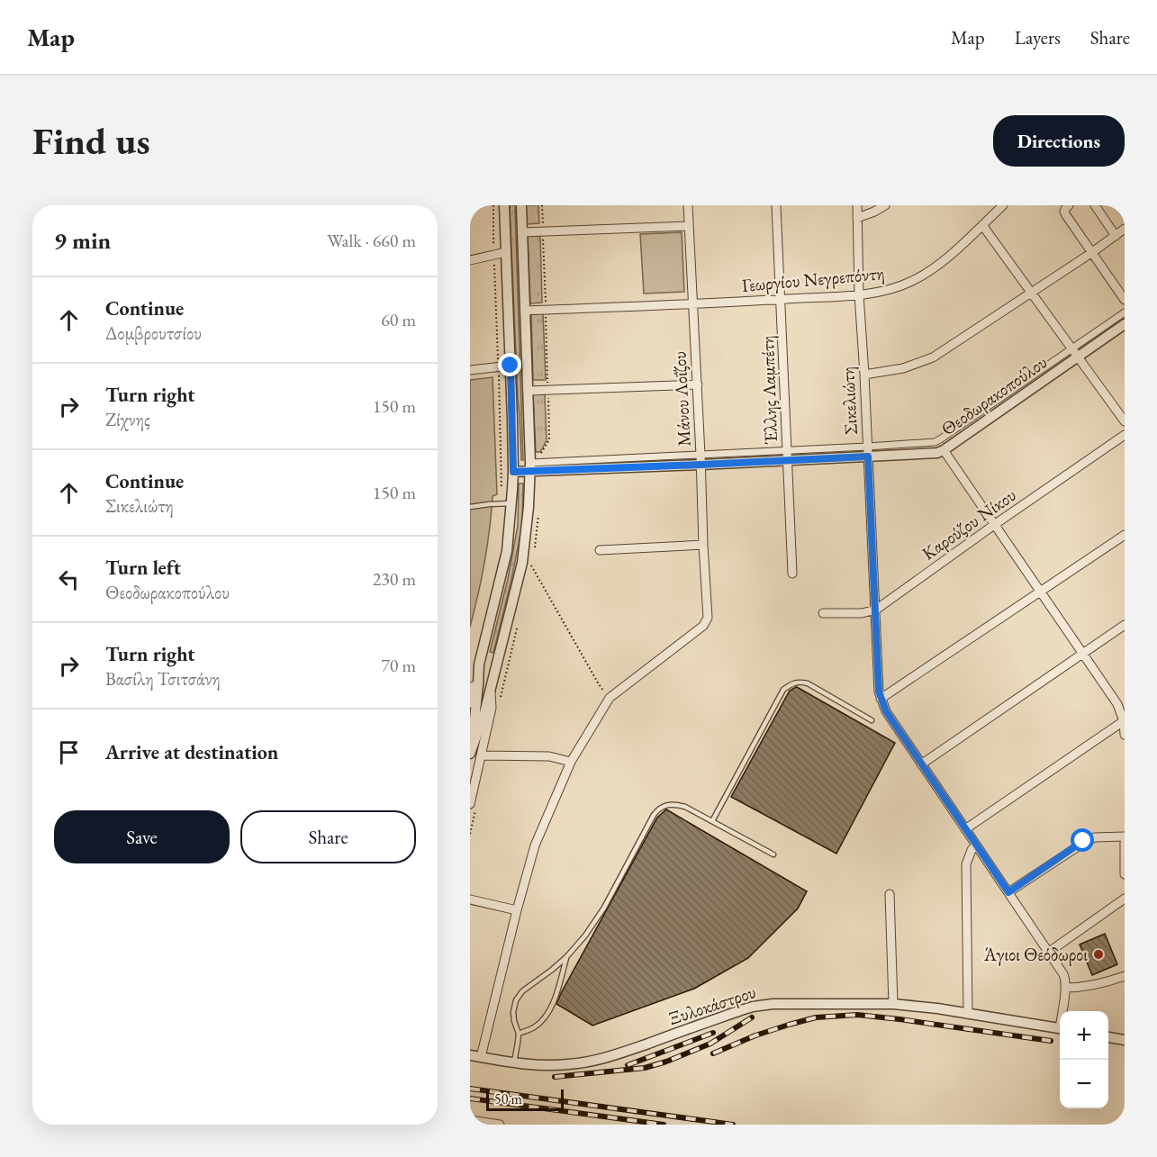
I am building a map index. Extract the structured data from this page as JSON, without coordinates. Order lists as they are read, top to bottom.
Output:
{
  "streets": {
    "street": [
      "Γεωργίου Νεγρεπόντη",
      "Έλλης Λαμπέτη",
      "Θεοδωρακοπούλου",
      "Μάνου Λοΐζου",
      "Σικελιώτη",
      "Καρούζου Νίκου",
      "Ξυλοκάστρου"
    ]
  },
  "crossings": [
    ["Γεωργίου Νεγρεπόντη", "Έλλης Λαμπέτη"],
    ["Γεωργίου Νεγρεπόντη", "Μάνου Λοΐζου"],
    ["Γεωργίου Νεγρεπόντη", "Σικελιώτη"],
    ["Έλλης Λαμπέτη", "Θεοδωρακοπούλου"],
    ["Θεοδωρακοπούλου", "Μάνου Λοΐζου"],
    ["Θεοδωρακοπούλου", "Σικελιώτη"],
    ["Σικελιώτη", "Καρούζου Νίκου"]
  ],
  "places": ["Άγιοι Θεόδωροι"],
  "scale_bar": "50 m",
  "page": {
    "header": "Map",
    "nav": ["Map", "Layers", "Share"],
    "buttons": [
      "Directions",
      ["Save", "Share"]
    ],
    "title": "Find us",
    "heading": ["9 min", "Walk · 660 m"],
    "list": [
      ["Continue", "Δομβρουτσίου", "60 m"],
      ["Turn right", "Ζίχνης", "150 m"],
      ["Continue", "Σικελιώτη", "150 m"],
      ["Turn left", "Θεοδωρακοπούλου", "230 m"],
      ["Turn right", "Βασίλη Τσιτσάνη", "70 m"],
      "Arrive at destination"
    ],
    "map_buttons": ["+", "−"],
    "scale": "50 m"
  }
}
